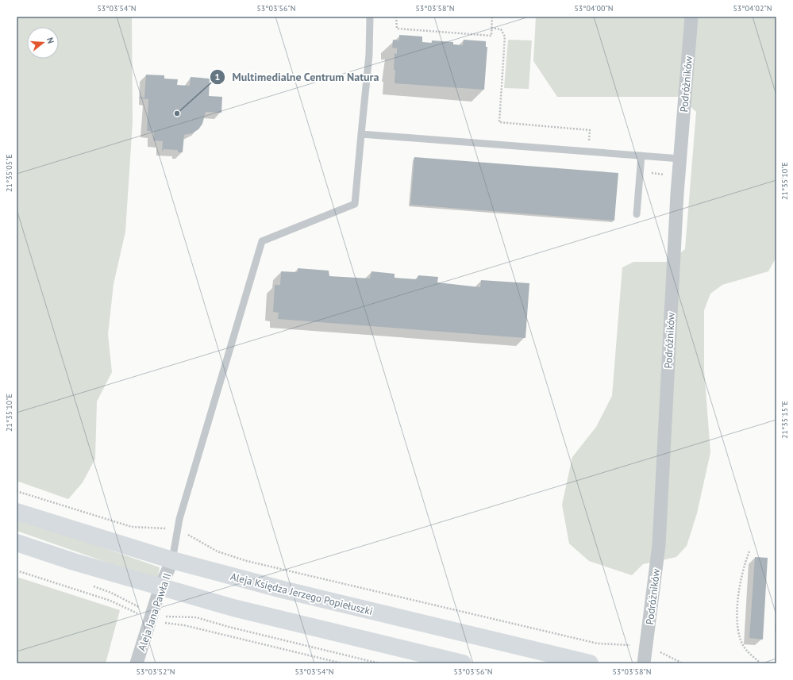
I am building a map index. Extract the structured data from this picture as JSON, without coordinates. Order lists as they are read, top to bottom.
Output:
{
  "streets": {
    "main road": ["Aleja Księdza Jerzego Popiełuszki"],
    "street": ["Podróżników", "Aleja Jana Pawła II"]
  },
  "crossings": [
    ["Aleja Księdza Jerzego Popiełuszki", "Aleja Jana Pawła II"]
  ],
  "places": ["Multimedialne Centrum Natura"],
  "north": "right",
  "coordinates": [
    "53°03'54\"N",
    "53°03'56\"N",
    "53°03'58\"N",
    "53°04'00\"N",
    "53°04'02\"N",
    "21°35'05\"E",
    "21°35'10\"E",
    "21°35'15\"E",
    "53°03'52\"N"
  ]
}
